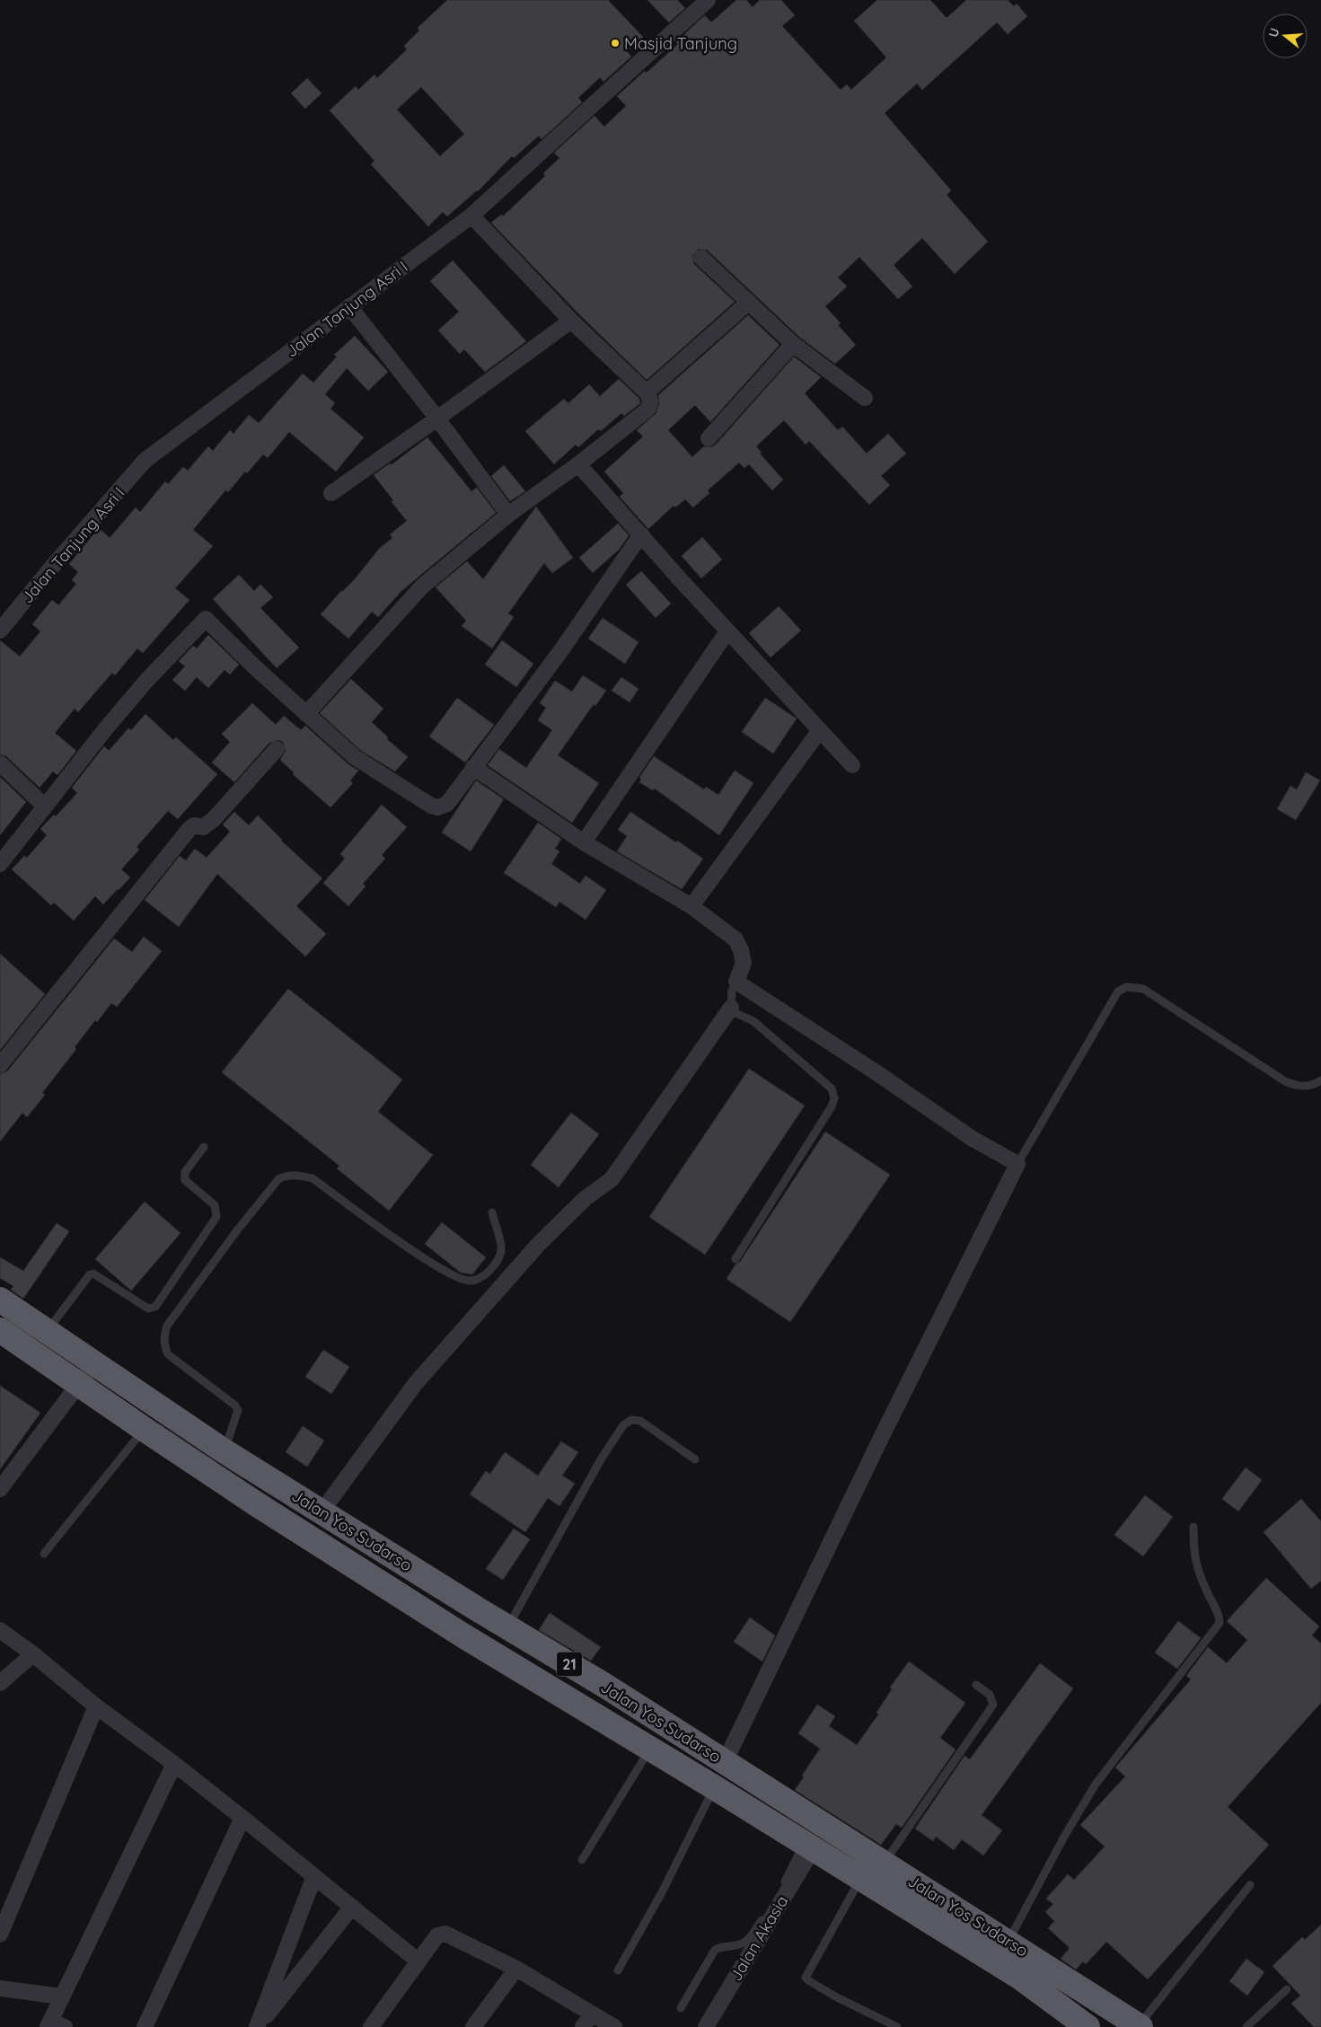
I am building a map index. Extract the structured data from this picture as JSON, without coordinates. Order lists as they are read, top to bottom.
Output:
{
  "streets": {
    "highway": ["Jalan Yos Sudarso", "21"],
    "street": ["Jalan Tanjung Asri I", "Jalan Akasia"]
  },
  "crossings": [
    ["Jalan Yos Sudarso", "Jalan Akasia"]
  ],
  "places": ["Masjid Tanjung"],
  "north": "left"
}
